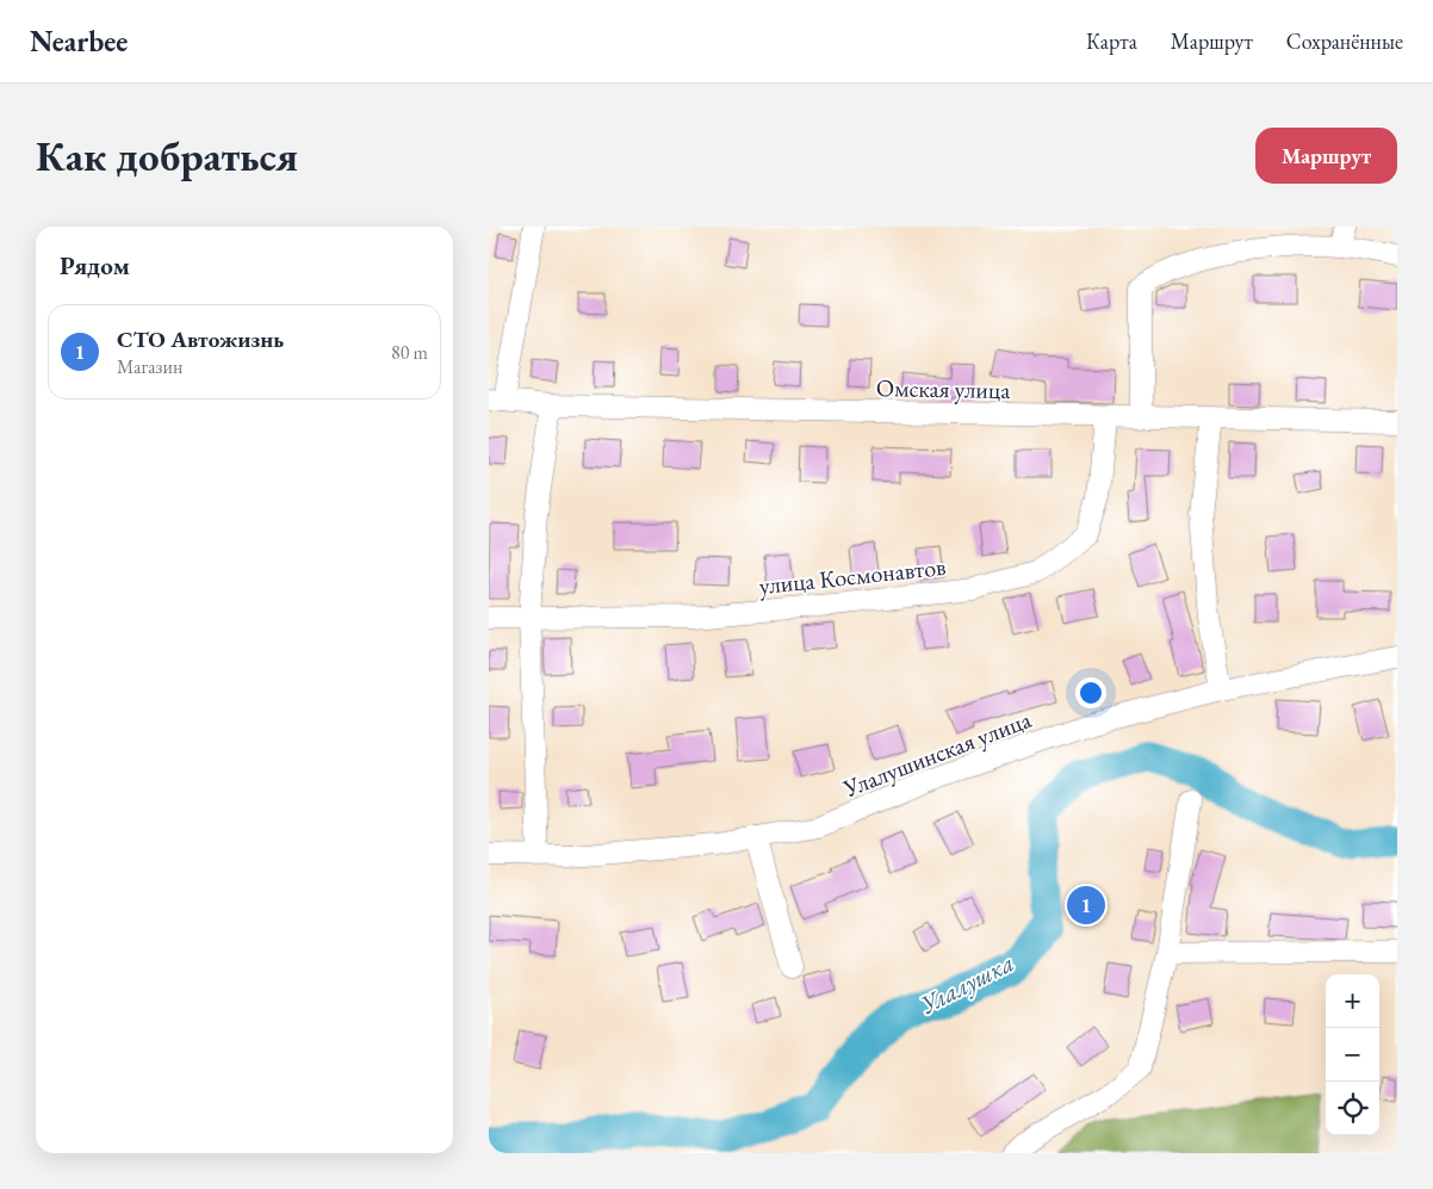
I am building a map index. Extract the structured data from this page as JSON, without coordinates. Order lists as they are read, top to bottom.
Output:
{
  "streets": {
    "street": ["Омская улица", "улица Космонавтов", "Улалушинская улица"]
  },
  "crossings": [
    ["Омская улица", "улица Космонавтов"]
  ],
  "water": ["Улалушка"],
  "page": {
    "header": "Nearbee",
    "nav": ["Карта", "Маршрут", "Сохранённые"],
    "buttons": "Маршрут",
    "title": "Как добраться",
    "heading": "Рядом",
    "list": [
      {
        "mark": "1",
        "name": "СТО Автожизнь",
        "note": "Магазин",
        "value": "80 m"
      }
    ],
    "pins": "1",
    "map_buttons": ["+", "−"]
  }
}
